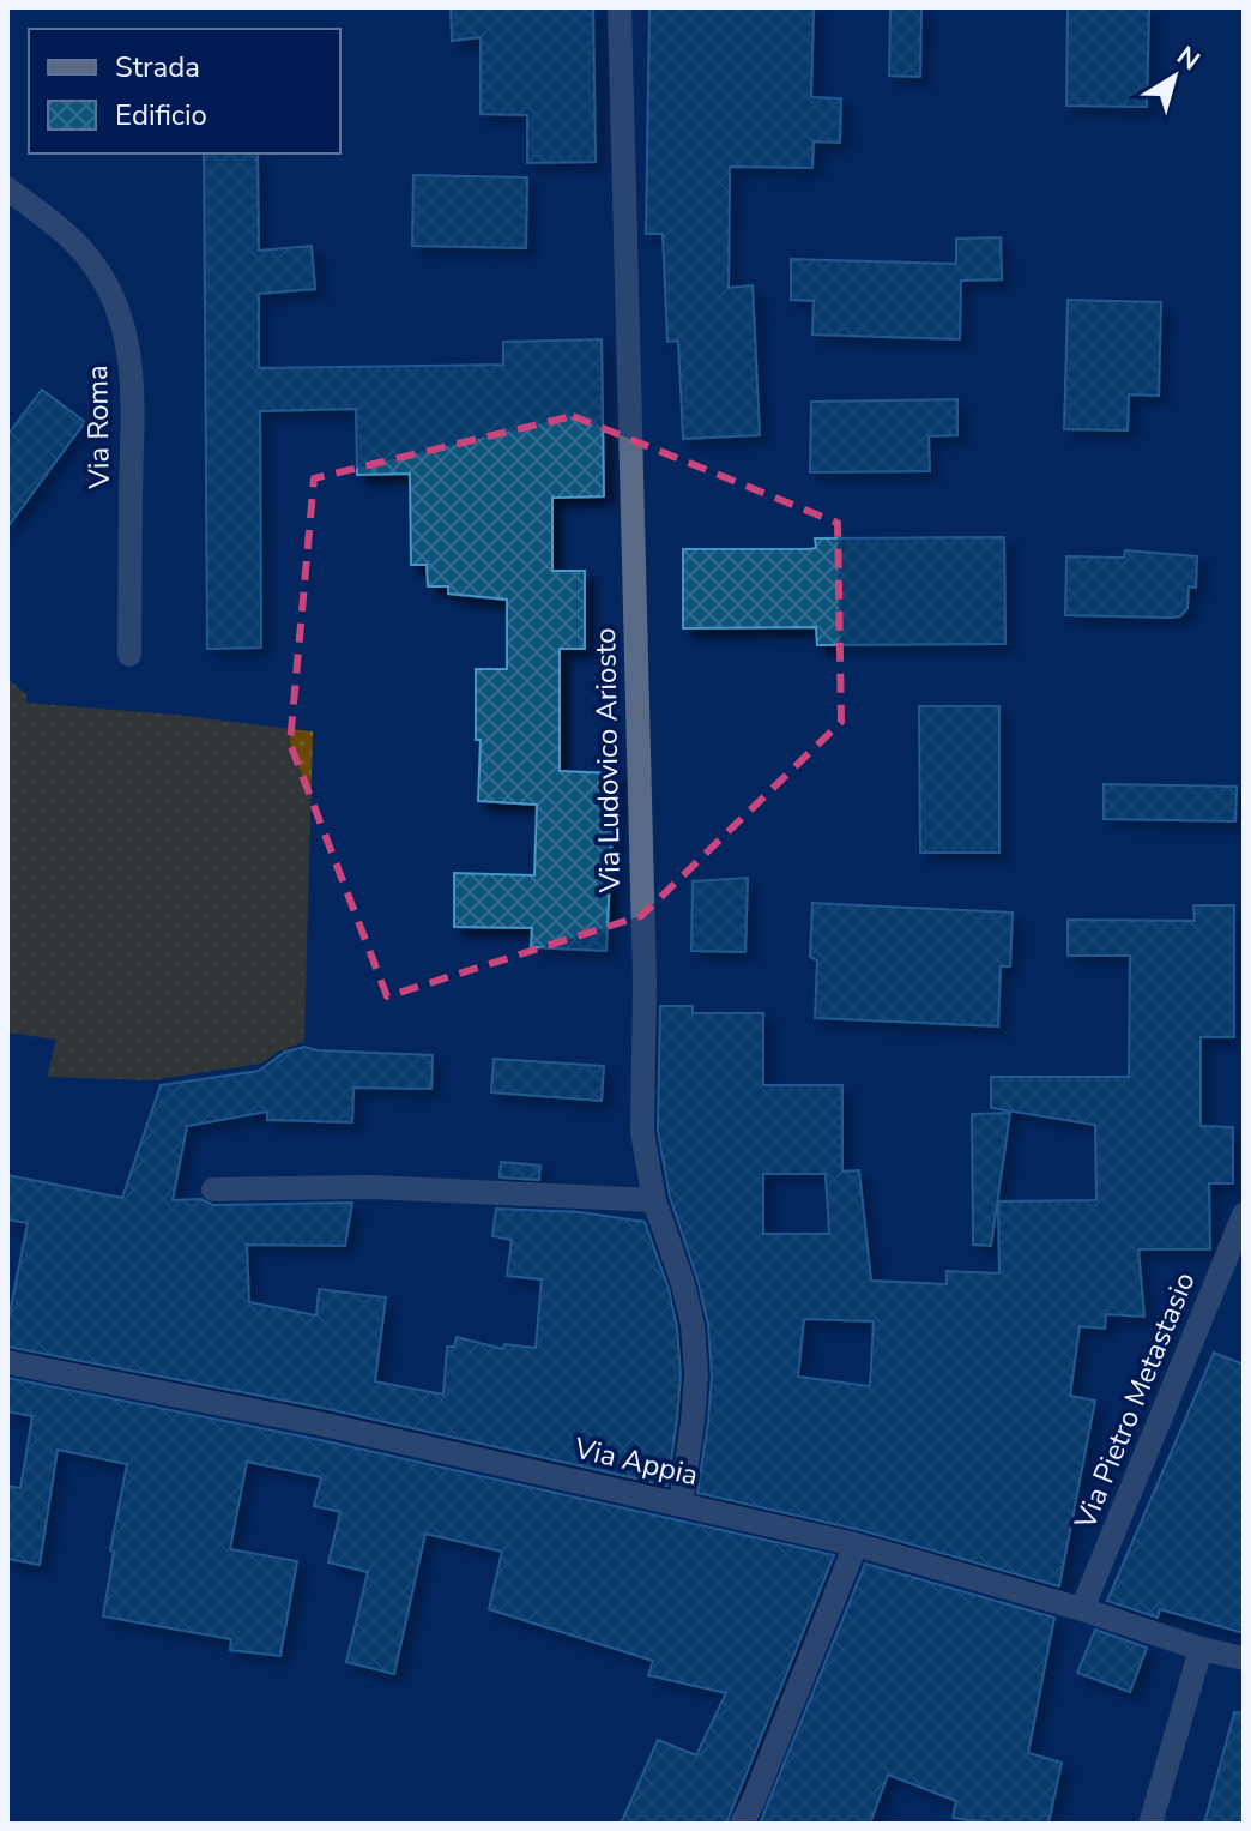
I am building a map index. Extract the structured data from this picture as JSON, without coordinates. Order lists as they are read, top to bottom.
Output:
{
  "streets": {
    "street": [
      "Via Roma",
      "Via Ludovico Ariosto",
      "Via Pietro Metastasio",
      "Via Appia"
    ]
  },
  "crossings": [
    ["Via Ludovico Ariosto", "Via Appia"],
    ["Via Pietro Metastasio", "Via Appia"]
  ],
  "legend": ["Strada", "Edificio"],
  "north": "top right"
}
